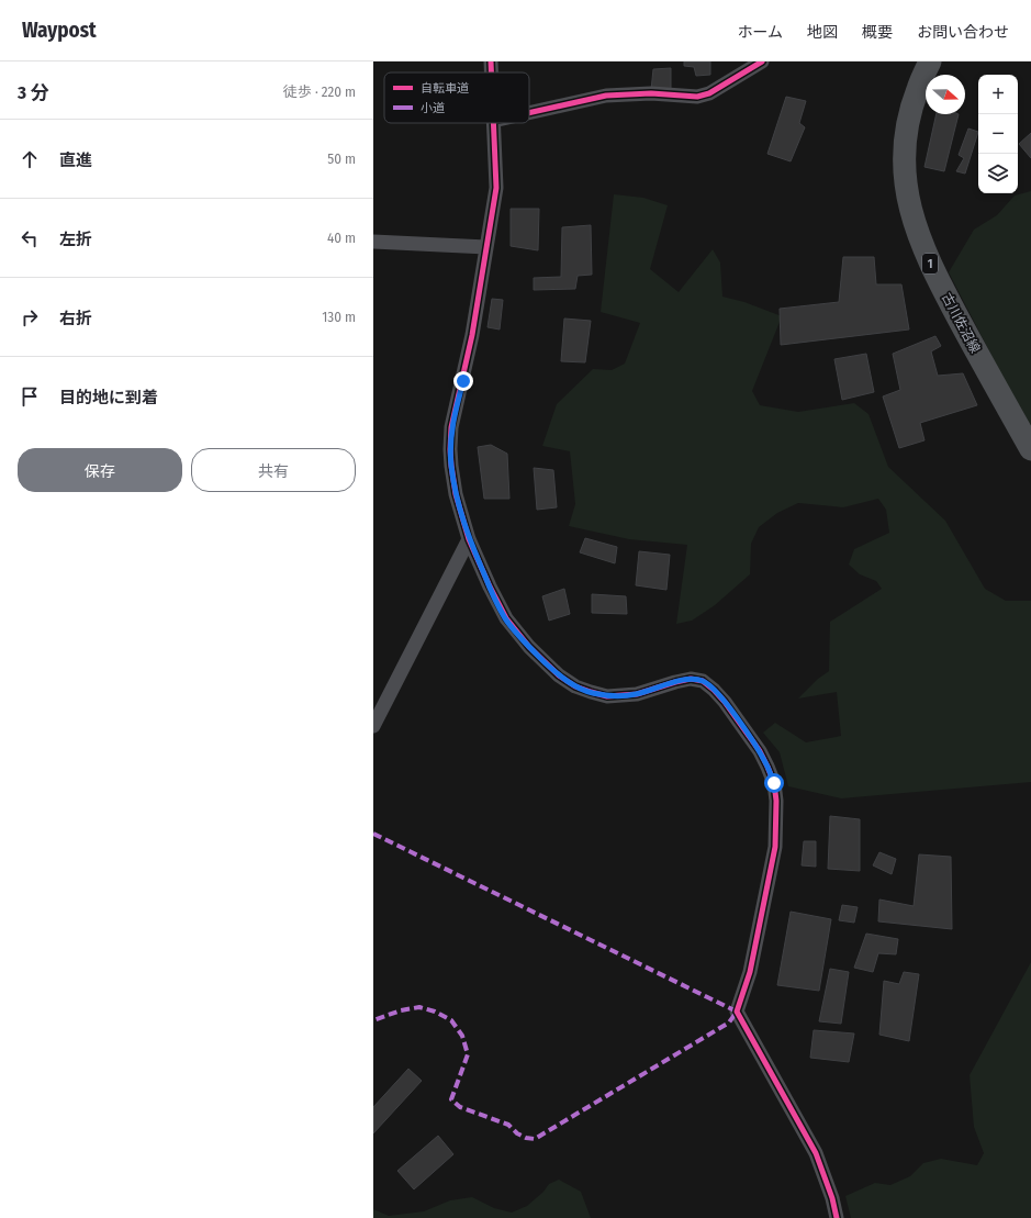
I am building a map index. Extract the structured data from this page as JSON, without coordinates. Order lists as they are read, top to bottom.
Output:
{
  "streets": {
    "main road": ["1", "古川佐沼線"]
  },
  "legend": ["自転車道", "小道"],
  "north": "right",
  "page": {
    "header": "Waypost",
    "nav": [
      "ホーム",
      "地図",
      "概要",
      "お問い合わせ"
    ],
    "heading": ["3 分", "徒歩 · 220 m"],
    "map_buttons": ["+", "−"],
    "list": [
      ["直進", "50 m"],
      ["左折", "40 m"],
      ["右折", "130 m"],
      "目的地に到着"
    ],
    "buttons": ["保存", "共有"]
  }
}
